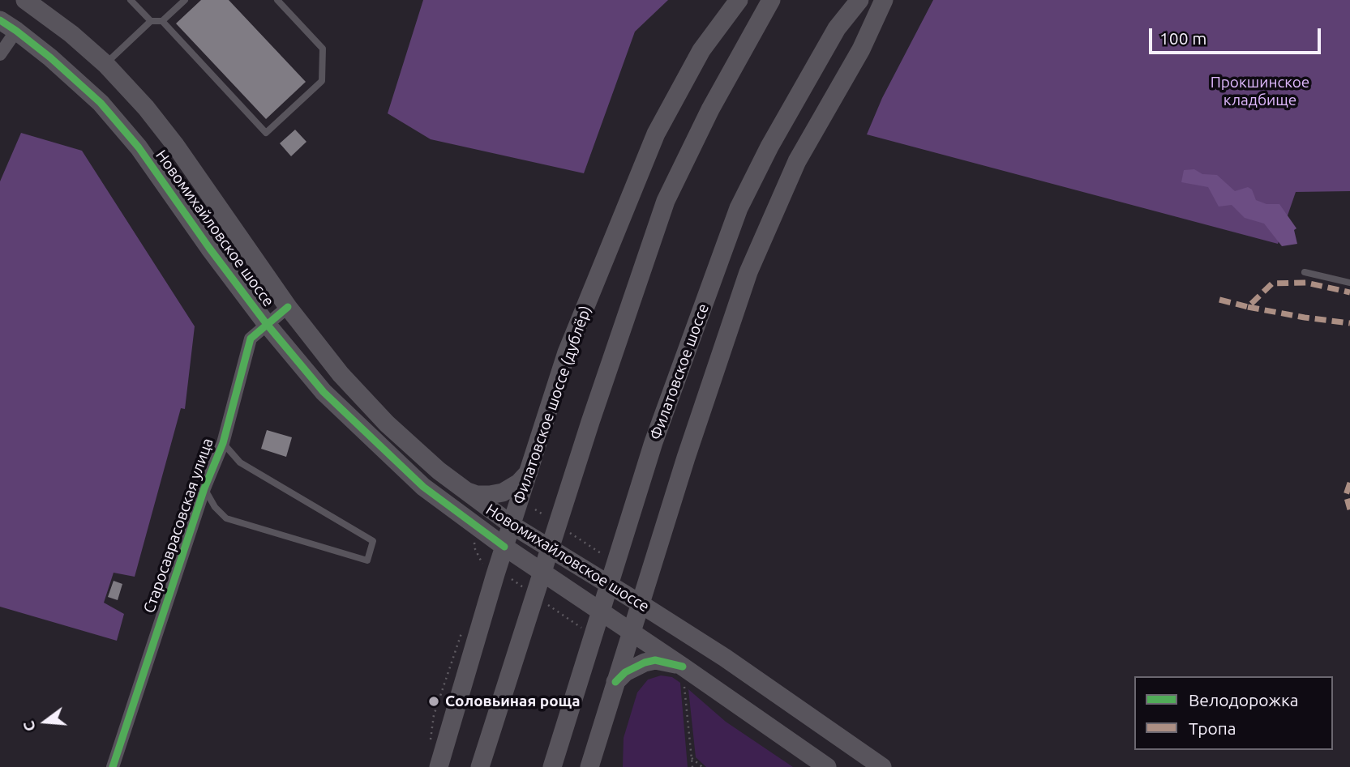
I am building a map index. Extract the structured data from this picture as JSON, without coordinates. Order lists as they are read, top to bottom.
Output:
{
  "streets": {
    "main road": ["Новомихайловское шоссе", "Филатовское шоссе", "Филатовское шоссе (дублёр)"],
    "street": ["Старосаврасовская улица"]
  },
  "crossings": [
    ["Новомихайловское шоссе", "Филатовское шоссе (дублёр)"],
    ["Новомихайловское шоссе", "Старосаврасовская улица"]
  ],
  "parks": ["Прокшинское кладбище"],
  "places": ["Соловьиная роща"],
  "legend": ["Велодорожка", "Тропа"],
  "scale_bar": "100 m",
  "north": "left"
}
